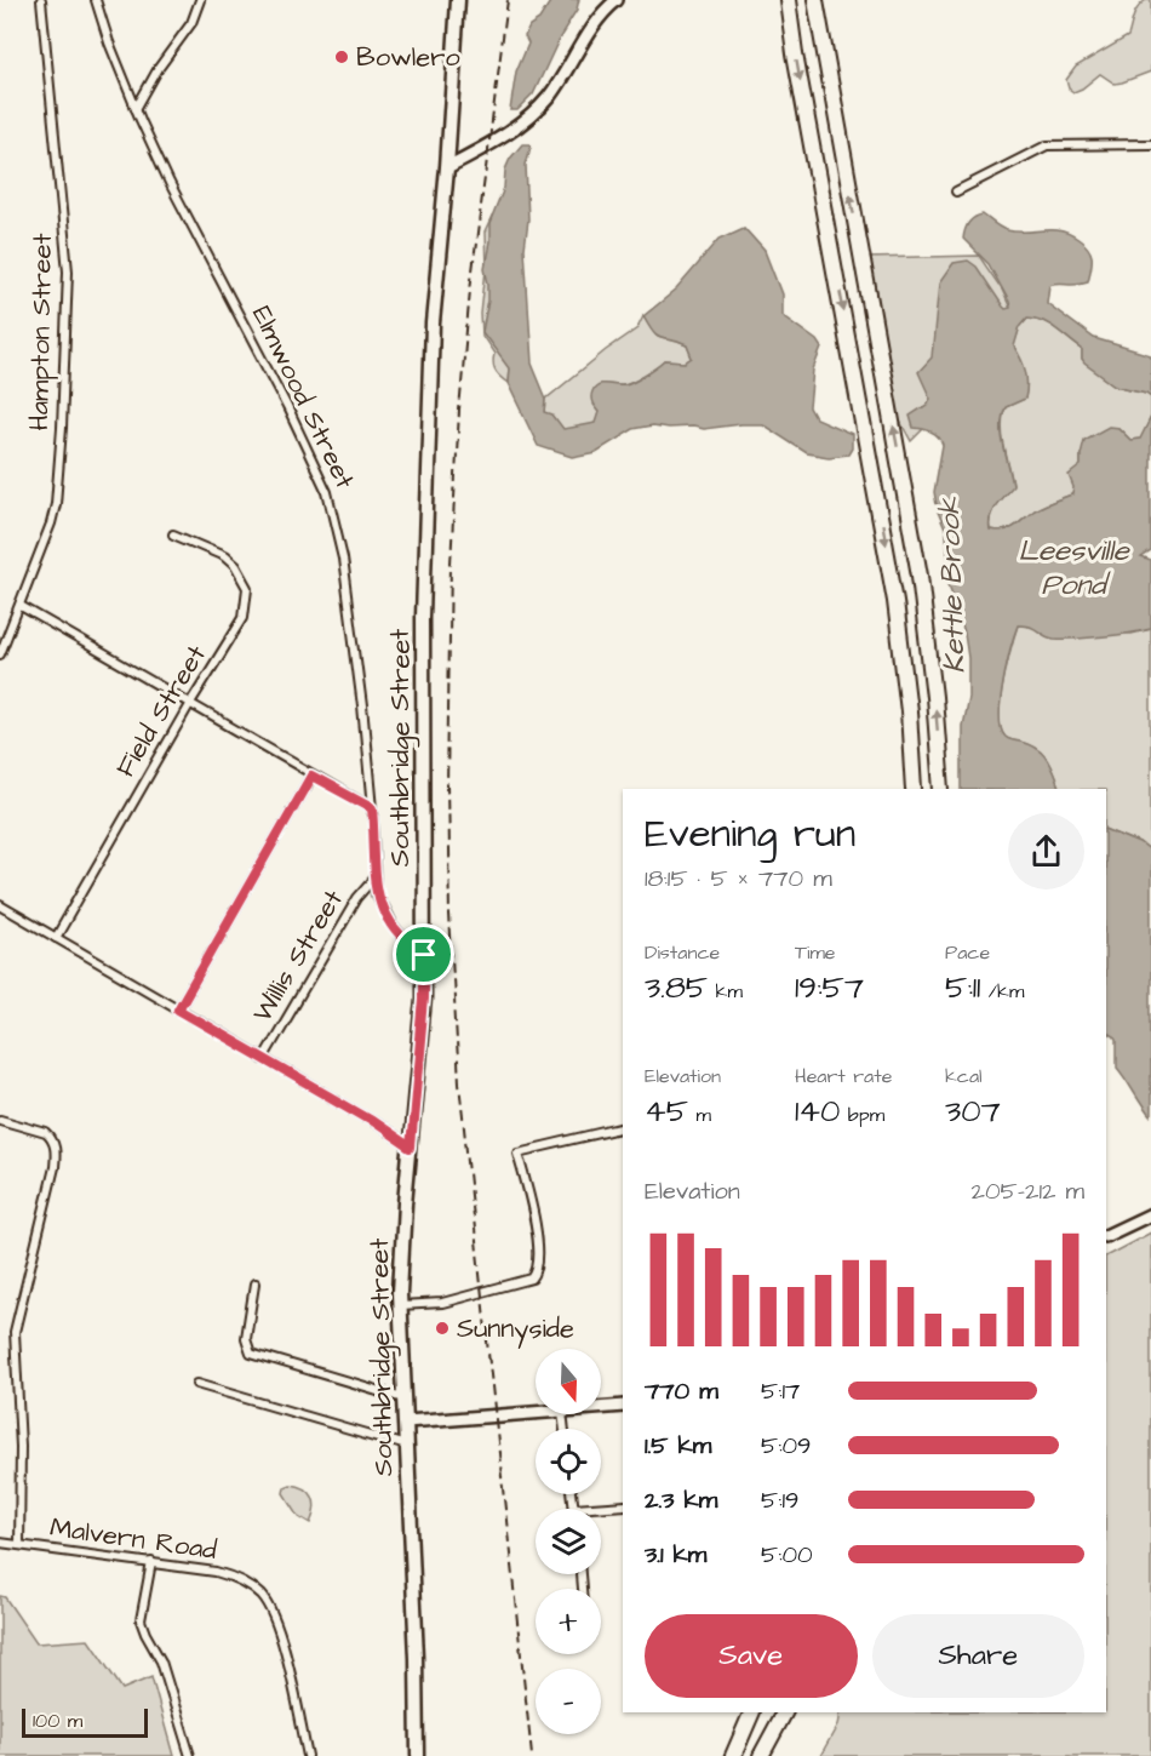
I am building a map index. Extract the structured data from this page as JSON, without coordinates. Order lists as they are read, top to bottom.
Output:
{
  "streets": {
    "main road": ["Southbridge Street"],
    "street": [
      "Hampton Street",
      "Elmwood Street",
      "Field Street",
      "Willis Street",
      "Malvern Road"
    ]
  },
  "crossings": [
    ["Elmwood Street", "Southbridge Street"],
    ["Elmwood Street", "Willis Street"]
  ],
  "water": ["Leesville Pond", "Kettle Brook"],
  "places": ["Bowlero", "Sunnyside"],
  "scale_bar": "100 m",
  "north": "bottom",
  "page": {
    "heading": ["Evening run", "18:15 · 5 × 770 m"],
    "stats": [
      ["Distance", "3.85 km"],
      ["Time", "19:57"],
      ["Pace", "5:11 /km"],
      ["Elevation", "45 m"],
      ["Heart rate", "140 bpm"],
      ["kcal", "307"]
    ],
    "chart": ["Elevation", "205–212 m"],
    "map_buttons": ["+", "−"],
    "list": [
      {
        "name": "770 m",
        "note": "5:17"
      },
      {
        "name": "1.5 km",
        "note": "5:09"
      },
      {
        "name": "2.3 km",
        "note": "5:19"
      },
      {
        "name": "3.1 km",
        "note": "5:00"
      }
    ],
    "buttons": ["Save", "Share"],
    "scale": "100 m"
  }
}
